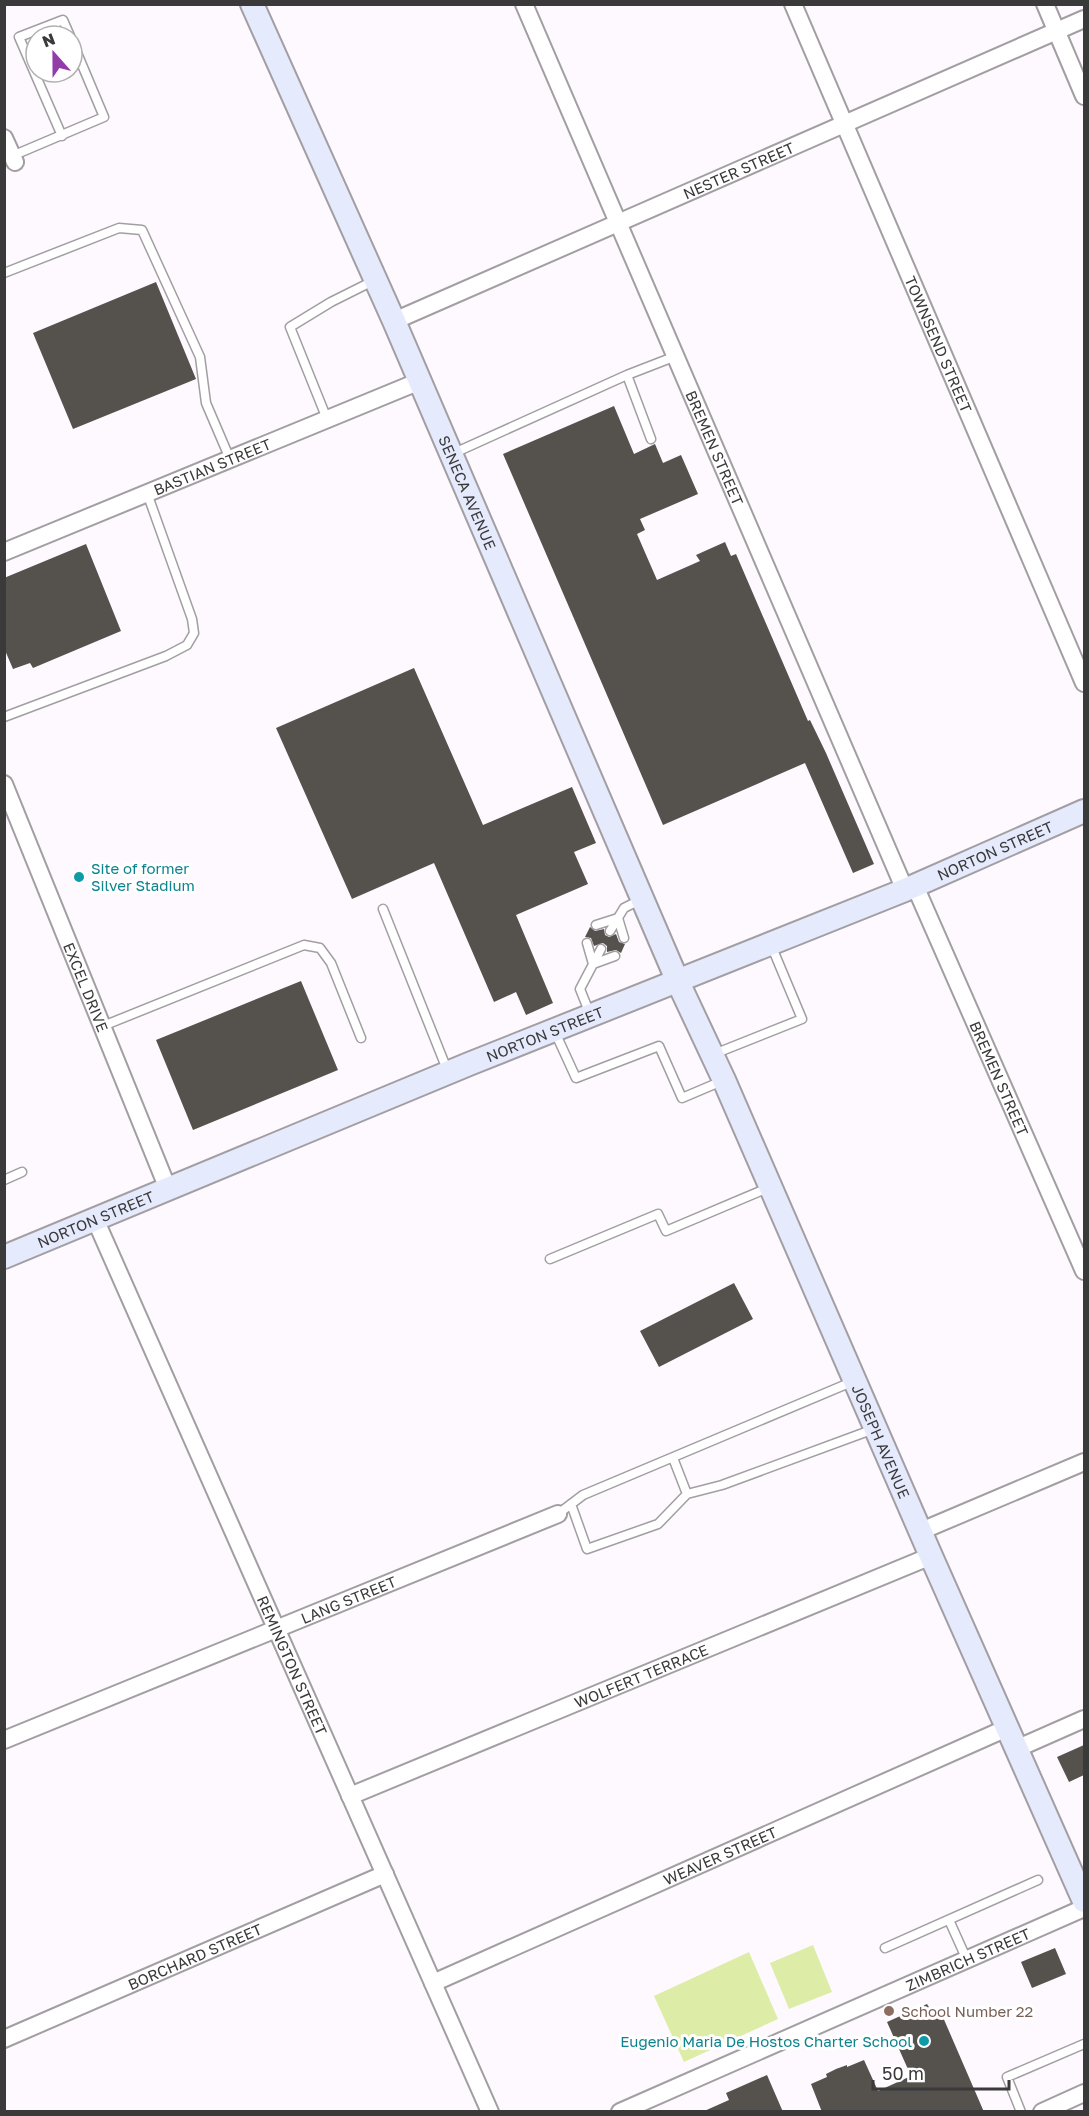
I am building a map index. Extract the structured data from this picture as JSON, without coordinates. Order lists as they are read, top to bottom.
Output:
{
  "streets": {
    "main road": ["SENECA AVENUE", "NORTON STREET", "JOSEPH AVENUE"],
    "street": [
      "NESTER STREET",
      "TOWNSEND STREET",
      "BREMEN STREET",
      "BASTIAN STREET",
      "EXCEL DRIVE",
      "LANG STREET",
      "REMINGTON STREET",
      "WOLFERT TERRACE",
      "WEAVER STREET",
      "BORCHARD STREET",
      "ZIMBRICH STREET"
    ]
  },
  "crossings": [
    ["NESTER STREET", "TOWNSEND STREET"],
    ["NESTER STREET", "BREMEN STREET"],
    ["NESTER STREET", "SENECA AVENUE"],
    ["BREMEN STREET", "NORTON STREET"],
    ["BASTIAN STREET", "SENECA AVENUE"],
    ["SENECA AVENUE", "NORTON STREET"],
    ["SENECA AVENUE", "JOSEPH AVENUE"],
    ["NORTON STREET", "EXCEL DRIVE"],
    ["NORTON STREET", "JOSEPH AVENUE"],
    ["NORTON STREET", "REMINGTON STREET"],
    ["JOSEPH AVENUE", "WOLFERT TERRACE"],
    ["JOSEPH AVENUE", "WEAVER STREET"],
    ["LANG STREET", "REMINGTON STREET"],
    ["REMINGTON STREET", "WOLFERT TERRACE"],
    ["REMINGTON STREET", "WEAVER STREET"],
    ["REMINGTON STREET", "BORCHARD STREET"]
  ],
  "places": ["Site of former Silver Stadium", "School Number 22", "Eugenio Maria De Hostos Charter School"],
  "scale_bar": "50 m",
  "north": "top"
}
